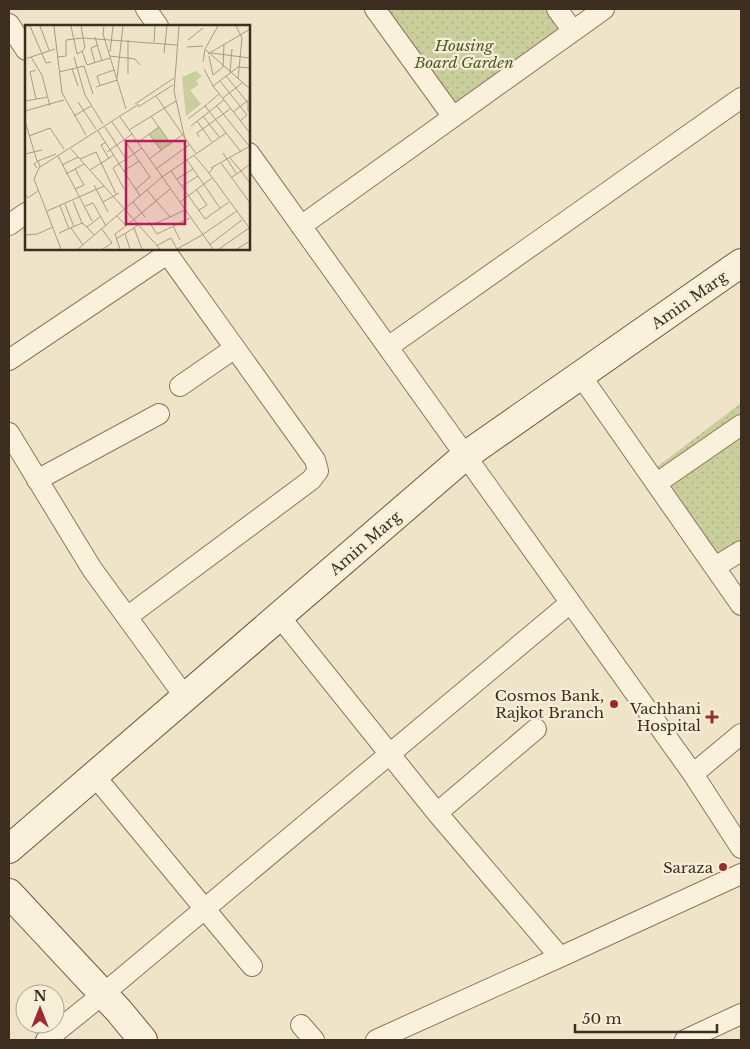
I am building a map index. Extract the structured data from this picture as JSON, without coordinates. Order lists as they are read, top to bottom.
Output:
{
  "streets": {
    "main road": ["Amin Marg"]
  },
  "parks": ["Housing Board Garden"],
  "places": {
    "other": ["Cosmos Bank, Rajkot Branch", "Saraza"],
    "health": ["Vachhani Hospital"]
  },
  "scale_bar": "50 m",
  "north": "top"
}
